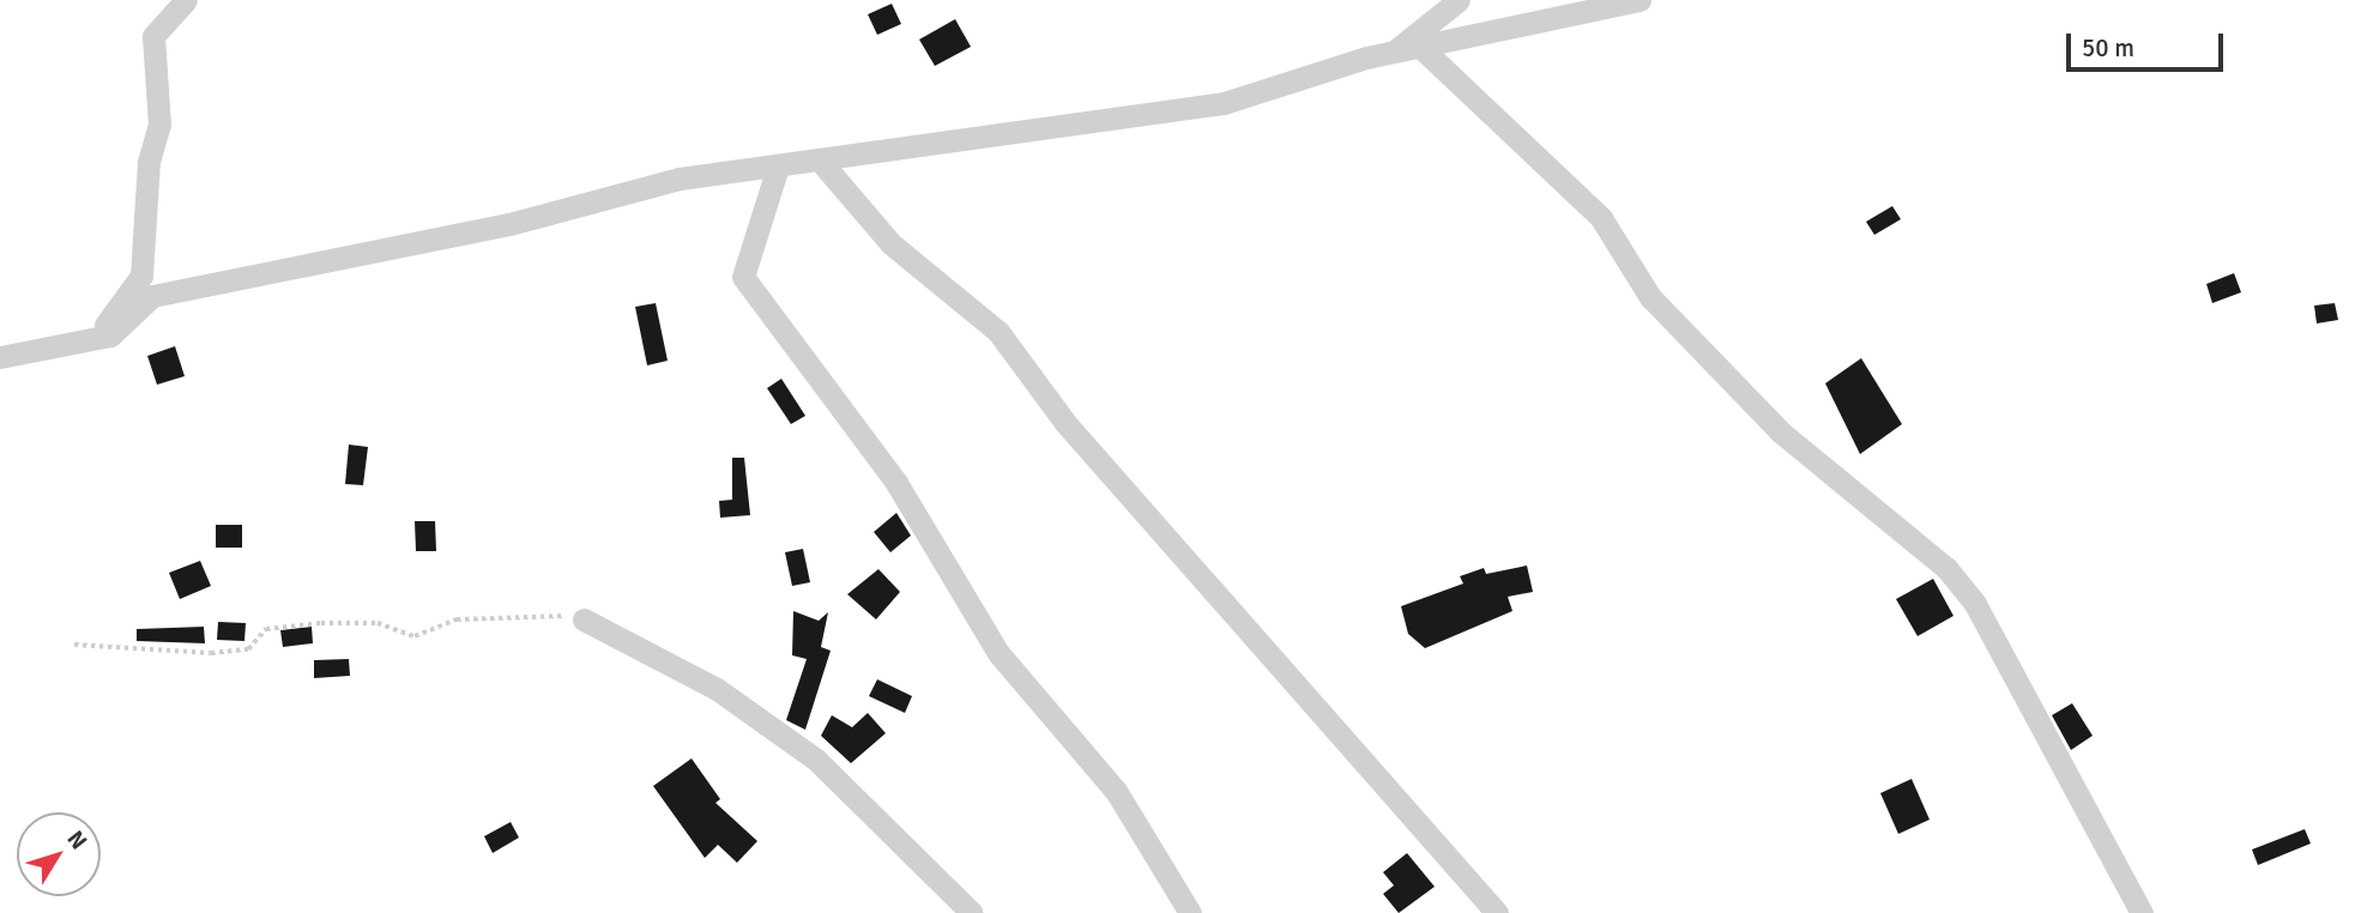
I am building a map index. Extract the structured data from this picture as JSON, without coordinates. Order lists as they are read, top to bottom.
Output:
{
  "scale_bar": "50 m",
  "north": "top right"
}
